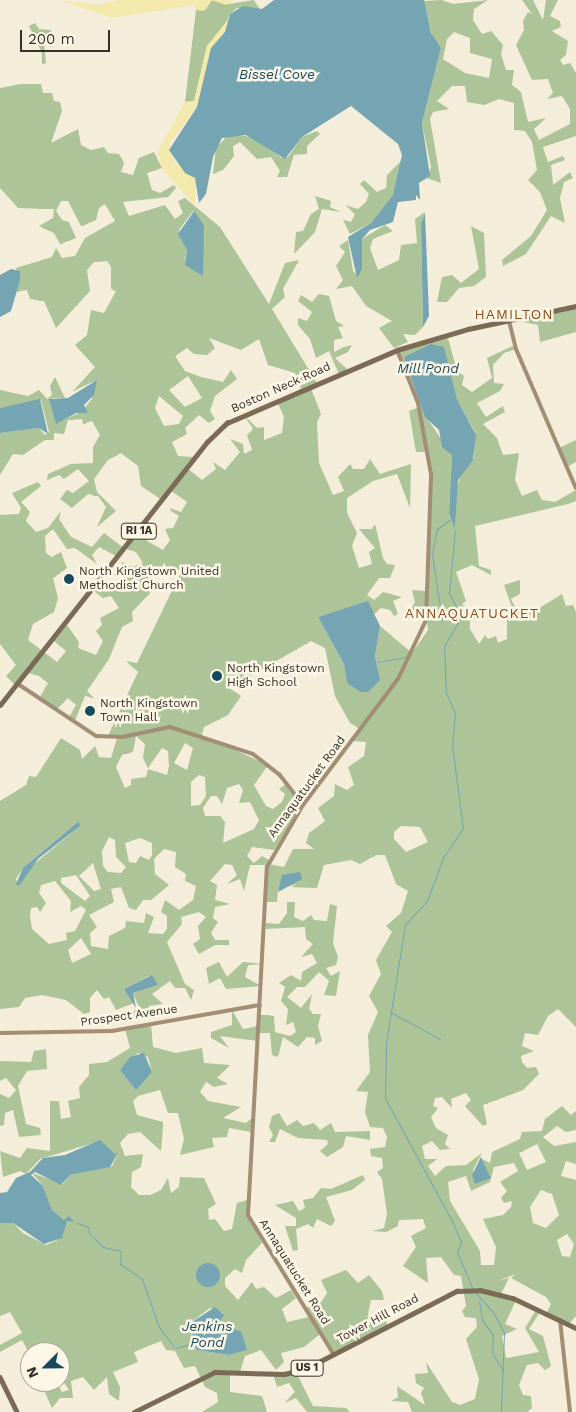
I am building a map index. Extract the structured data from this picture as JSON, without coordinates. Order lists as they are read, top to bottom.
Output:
{
  "streets": {
    "main road": [
      "Boston Neck Road",
      "RI 1A",
      "Tower Hill Road",
      "US 1"
    ],
    "street": ["Annaquatucket Road", "Prospect Avenue"]
  },
  "crossings": [
    ["Boston Neck Road", "Annaquatucket Road"],
    ["Annaquatucket Road", "Prospect Avenue"],
    ["Annaquatucket Road", "Tower Hill Road"]
  ],
  "districts": ["HAMILTON", "ANNAQUATUCKET"],
  "water": ["Bissel Cove", "Mill Pond", "Jenkins Pond"],
  "places": ["North Kingstown United Methodist Church", "North Kingstown High School", "North Kingstown Town Hall"],
  "scale_bar": "200 m",
  "north": "bottom left"
}
